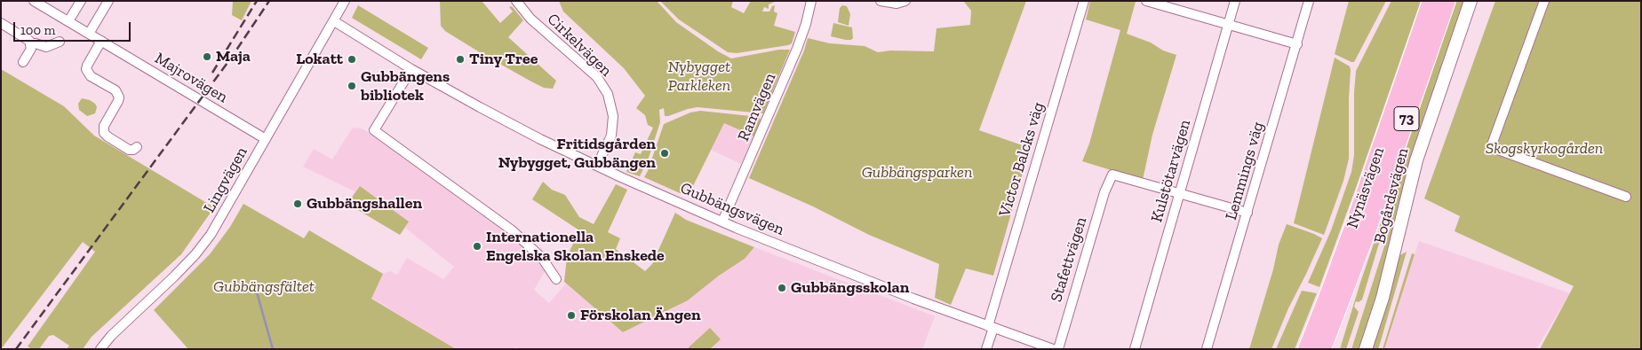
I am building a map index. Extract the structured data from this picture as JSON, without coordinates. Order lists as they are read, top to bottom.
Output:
{
  "streets": {
    "highway": ["73", "Nynäsvägen"],
    "street": [
      "Cirkelvägen",
      "Majrovägen",
      "Ramvägen",
      "Victor Balcks väg",
      "Kulstötarvägen",
      "Lemmings väg",
      "Lingvägen",
      "Bogårdsvägen",
      "Gubbängsvägen",
      "Stafettvägen"
    ]
  },
  "crossings": [
    ["Cirkelvägen", "Gubbängsvägen"],
    ["Majrovägen", "Lingvägen"],
    ["Ramvägen", "Gubbängsvägen"],
    ["Victor Balcks väg", "Gubbängsvägen"],
    ["Kulstötarvägen", "Stafettvägen"],
    ["Lingvägen", "Gubbängsvägen"]
  ],
  "parks": [
    "Nybygget Parkleken",
    "Skogskyrkogården",
    "Gubbängsparken",
    "Gubbängsfältet"
  ],
  "places": [
    "Maja",
    "Lokatt",
    "Tiny Tree",
    "Gubbängens bibliotek",
    "Fritidsgården Nybygget, Gubbängen",
    "Gubbängshallen",
    "Internationella Engelska Skolan Enskede",
    "Gubbängsskolan",
    "Förskolan Ängen"
  ],
  "scale_bar": "100 m"
}
